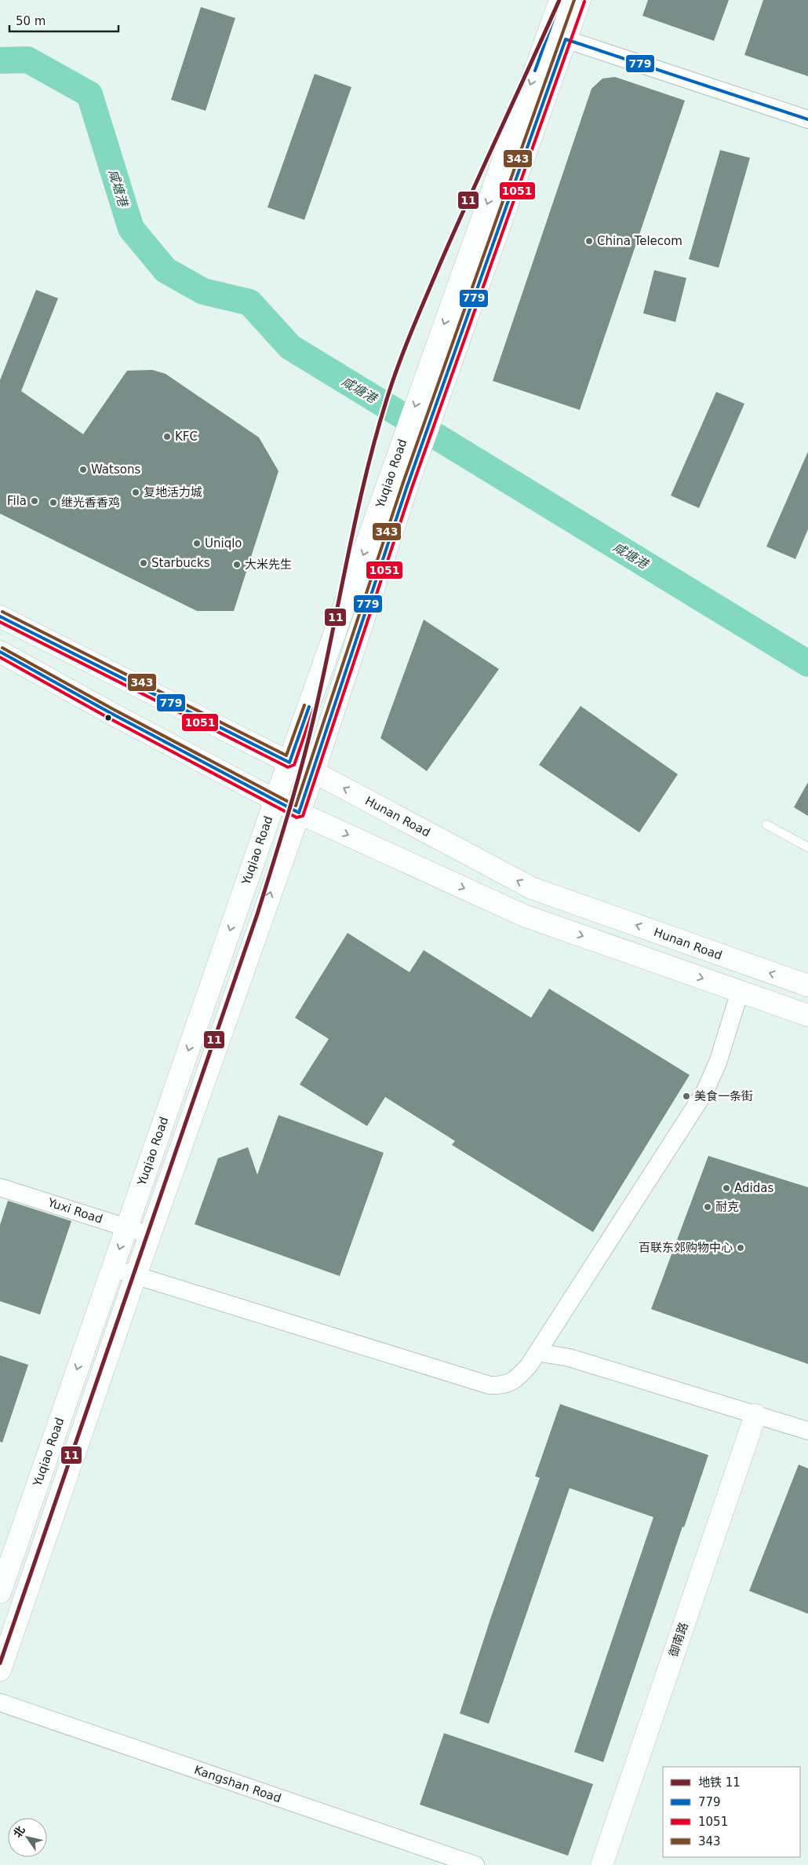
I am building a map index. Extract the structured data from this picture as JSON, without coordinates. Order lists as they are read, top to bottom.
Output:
{
  "streets": {
    "main road": ["Yuqiao Road", "Hunan Road", "御南路"],
    "street": ["Yuxi Road", "Kangshan Road"]
  },
  "crossings": [
    ["Yuqiao Road", "Hunan Road"],
    ["Yuqiao Road", "Yuxi Road"]
  ],
  "water": ["咸塘港"],
  "places": [
    "China Telecom",
    "KFC",
    "Watsons",
    "复地活力城",
    "Fila",
    "继光香香鸡",
    "Uniqlo",
    "Starbucks",
    "大米先生",
    "美食一条街",
    "Adidas",
    "耐克",
    "百联东郊购物中心"
  ],
  "lines": [
    "metro line 11",
    "transit line 779",
    "transit line 343",
    "transit line 1051"
  ],
  "legend": [
    "地铁 11",
    "779",
    "1051",
    "343"
  ],
  "scale_bar": "50 m",
  "north": "top left"
}
